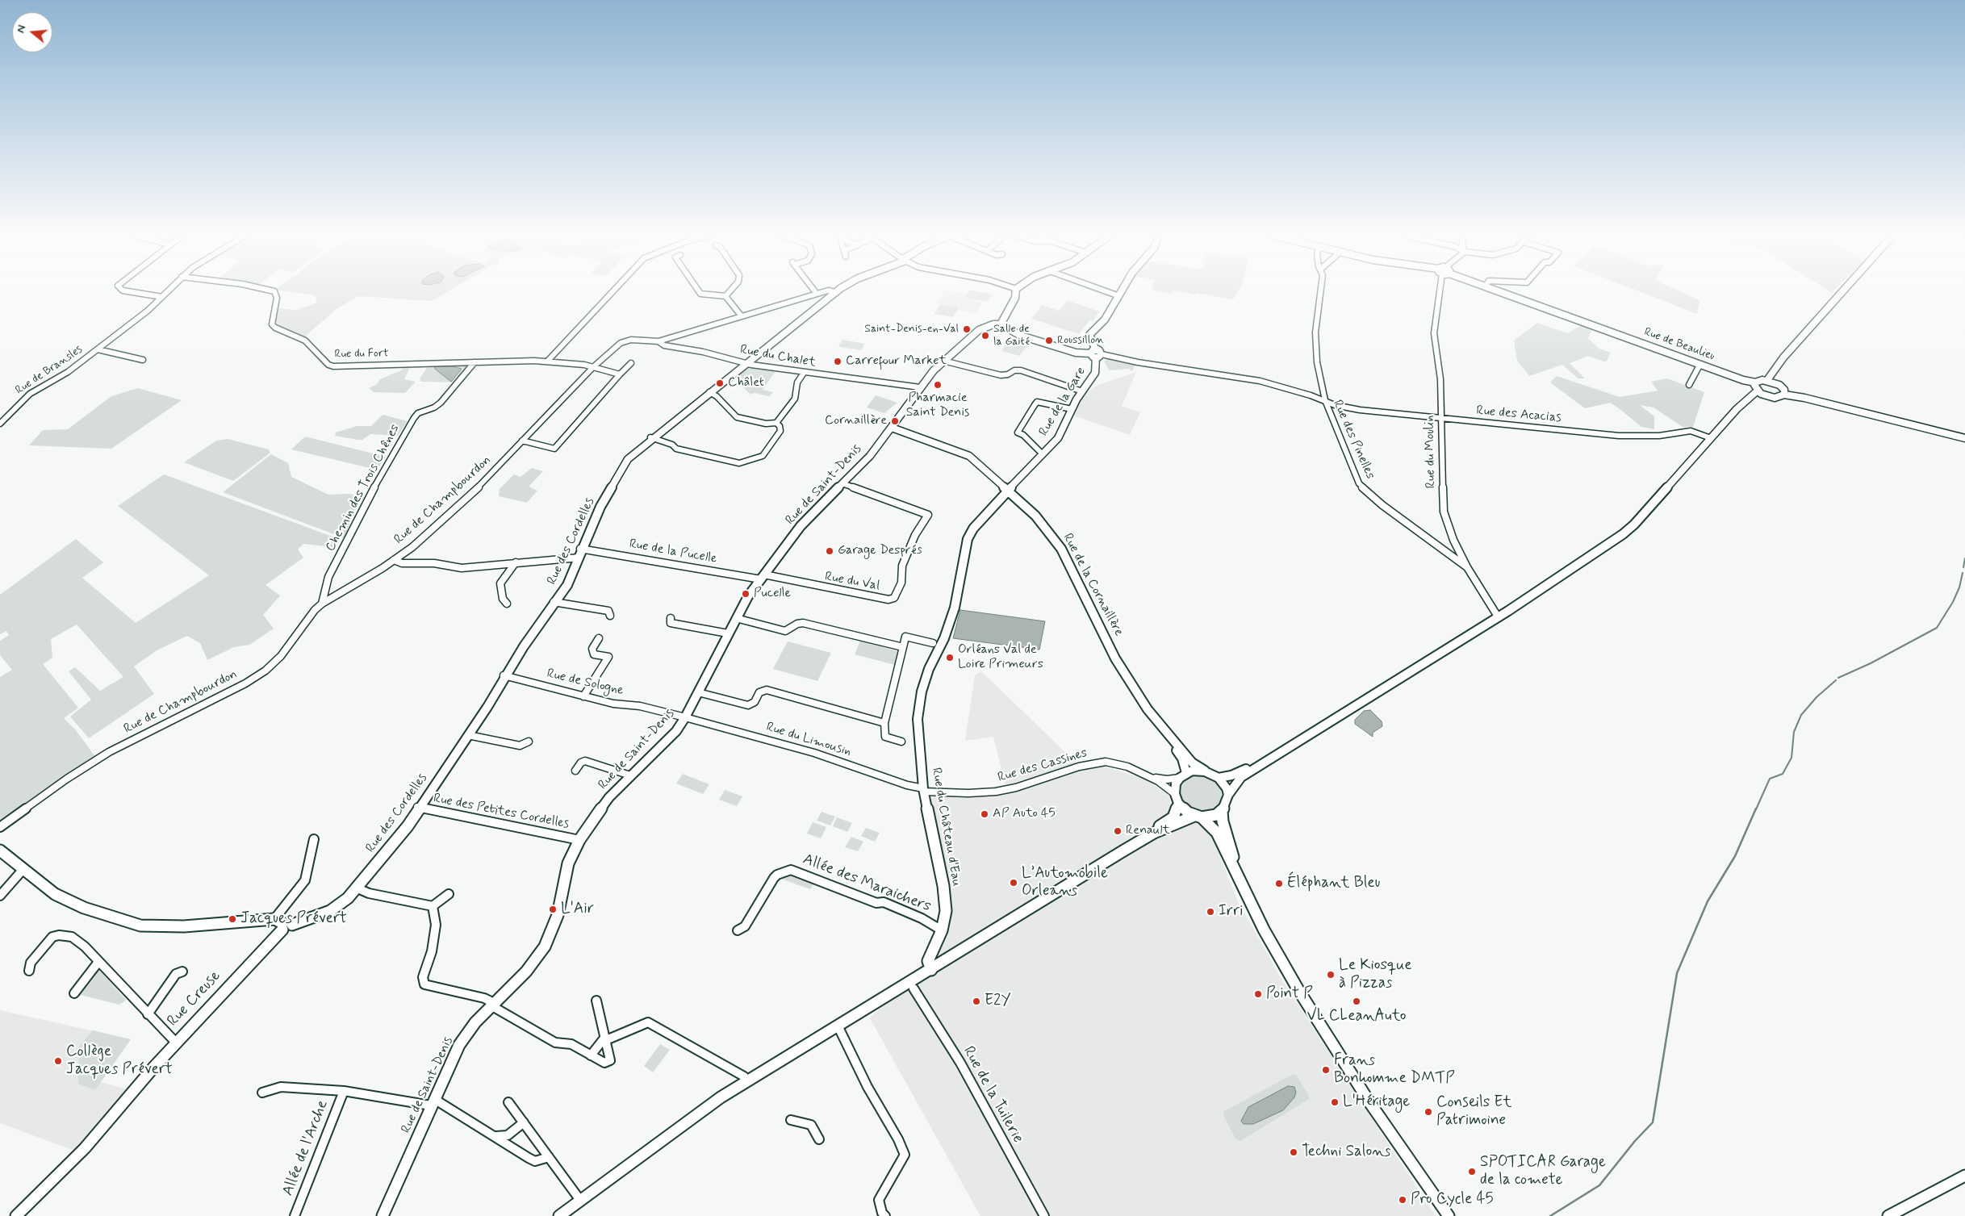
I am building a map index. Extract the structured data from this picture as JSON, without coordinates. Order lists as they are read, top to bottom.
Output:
{
  "streets": {
    "street": [
      "Rue de Beaulieu",
      "Rue du Fort",
      "Rue du Chalet",
      "Rue de Bransles",
      "Rue de la Gare",
      "Rue des Acacias",
      "Rue des Pinelles",
      "Rue du Moulin",
      "Rue de Saint-Denis",
      "Chemin des Trois Chênes",
      "Rue de Champbourdon",
      "Rue des Cordelles",
      "Rue de la Pucelle",
      "Rue du Val",
      "Rue de la Cornaillère",
      "Rue de Sologne",
      "Rue du Limousin",
      "Rue des Cassines",
      "Rue des Petites Cordelles",
      "Rue du Château d'Eau",
      "Allée des Maraichers",
      "Rue Creuse",
      "Rue de la Tuilerie",
      "Allée de l'Arche"
    ]
  },
  "crossings": [
    ["Rue du Fort", "Chemin des Trois Chênes"],
    ["Rue du Fort", "Rue de Champbourdon"],
    ["Rue du Chalet", "Rue de Saint-Denis"],
    ["Rue du Chalet", "Rue de Champbourdon"],
    ["Rue du Chalet", "Rue des Cordelles"],
    ["Rue de la Gare", "Rue des Pinelles"],
    ["Rue de la Gare", "Rue de la Cornaillère"],
    ["Rue de la Gare", "Rue du Château d'Eau"],
    ["Rue des Acacias", "Rue des Pinelles"],
    ["Rue des Acacias", "Rue du Moulin"],
    ["Rue des Pinelles", "Rue du Moulin"],
    ["Rue de Saint-Denis", "Rue de la Pucelle"],
    ["Rue de Saint-Denis", "Rue du Val"],
    ["Rue de Saint-Denis", "Rue de la Cornaillère"],
    ["Rue de Saint-Denis", "Rue de Sologne"],
    ["Rue de Saint-Denis", "Rue du Limousin"],
    ["Rue de Saint-Denis", "Rue des Petites Cordelles"],
    ["Chemin des Trois Chênes", "Rue de Champbourdon"],
    ["Rue de Champbourdon", "Rue des Cordelles"],
    ["Rue des Cordelles", "Rue de la Pucelle"],
    ["Rue des Cordelles", "Rue de Sologne"],
    ["Rue des Cordelles", "Rue des Petites Cordelles"],
    ["Rue des Cordelles", "Rue Creuse"],
    ["Rue de la Pucelle", "Rue du Val"],
    ["Rue de la Cornaillère", "Rue des Cassines"],
    ["Rue de la Cornaillère", "Rue du Château d'Eau"],
    ["Rue de Sologne", "Rue du Limousin"],
    ["Rue du Limousin", "Rue des Cassines"],
    ["Rue du Limousin", "Rue du Château d'Eau"],
    ["Rue des Cassines", "Rue du Château d'Eau"],
    ["Rue du Château d'Eau", "Allée des Maraichers"]
  ],
  "places": [
    "Saint-Denis-en-Val",
    "Salle de la Gaité",
    "Roussillon",
    "Carrefour Market",
    "Châlet",
    "Pharmacie Saint Denis",
    "Cornaillère",
    "Garage Després",
    "Pucelle",
    "Orléans Val de Loire Primeurs",
    "AP Auto 45",
    "Renault",
    "L’Automobile Orleans",
    "Éléphant Bleu",
    "L'Air",
    "Irri",
    "Jacques Prévert",
    "Le Kiosque à Pizzas",
    "Point P",
    "E2Y",
    "VL CLeanAuto",
    "Collège Jacques Prévert",
    "Frans Bonhomme DMTP",
    "L'Héritage",
    "Conseils Et Patrimoine",
    "Techni Salons",
    "SPOTICAR Garage de la comete",
    "Pro Cycle 45"
  ],
  "north": "left"
}
